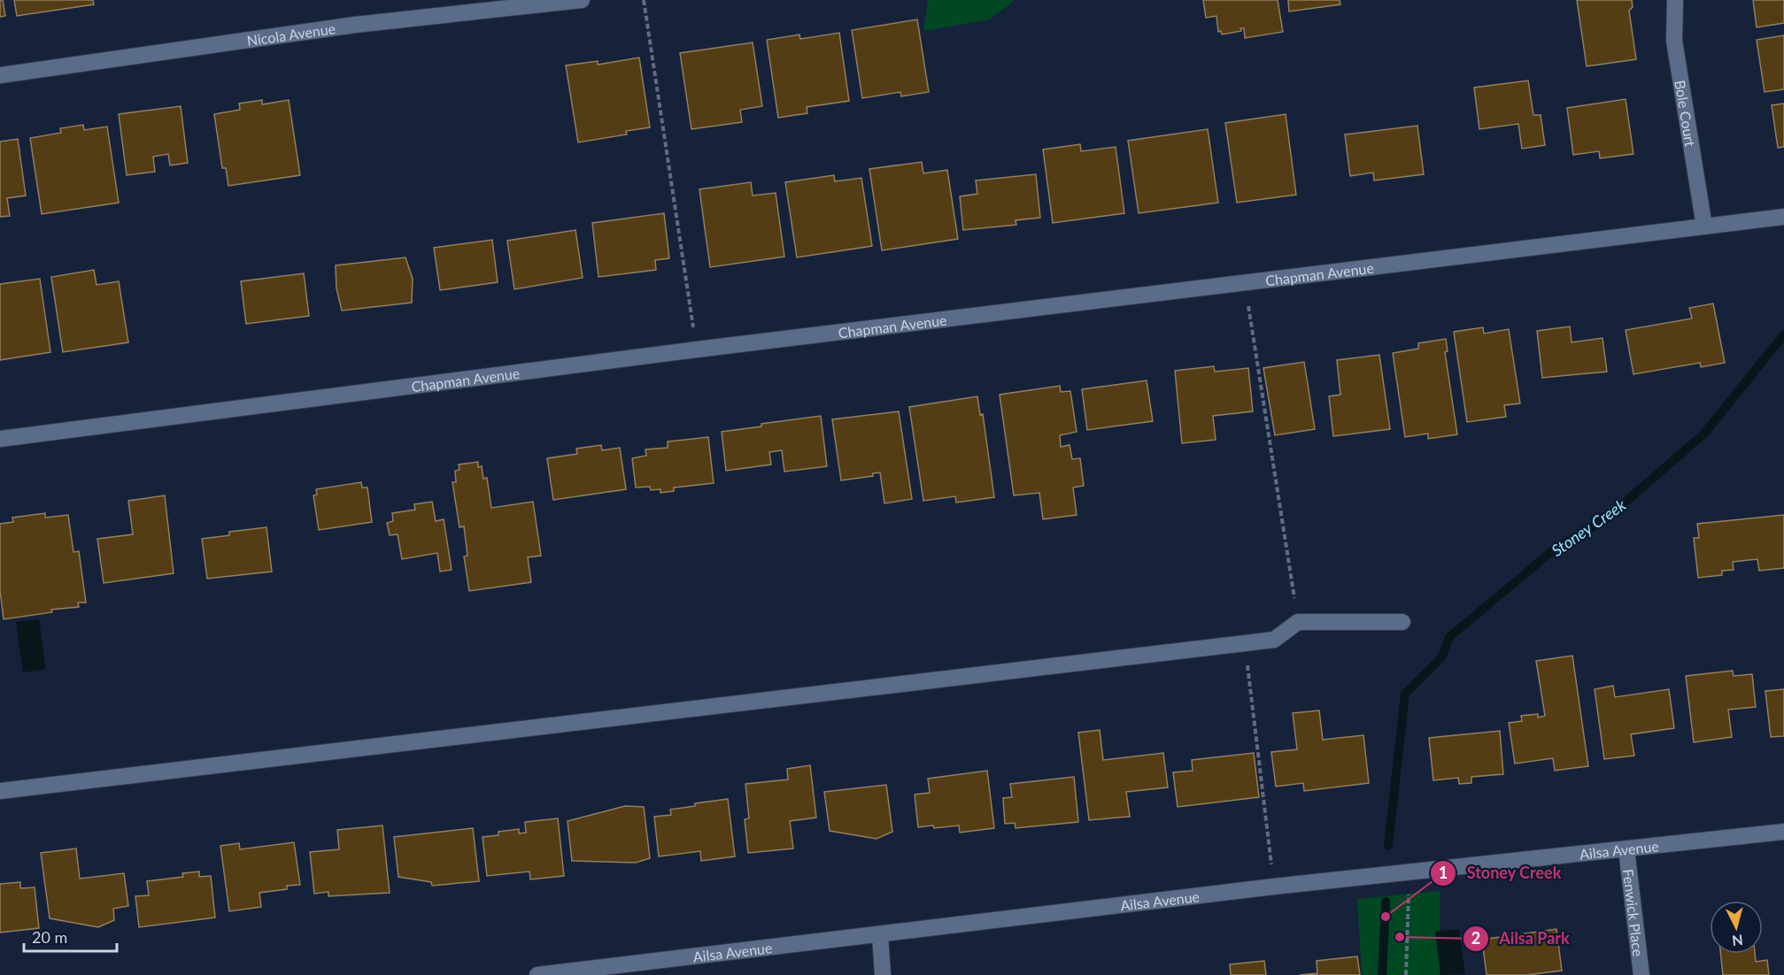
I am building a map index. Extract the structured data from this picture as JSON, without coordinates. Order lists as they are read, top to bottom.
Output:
{
  "streets": {
    "street": [
      "Nicola Avenue",
      "Bole Court",
      "Chapman Avenue",
      "Ailsa Avenue",
      "Fenwick Place"
    ]
  },
  "crossings": [
    ["Bole Court", "Chapman Avenue"],
    ["Ailsa Avenue", "Fenwick Place"]
  ],
  "water": ["Stoney Creek"],
  "places": ["Stoney Creek", "Ailsa Park"],
  "scale_bar": "20 m",
  "north": "bottom"
}
